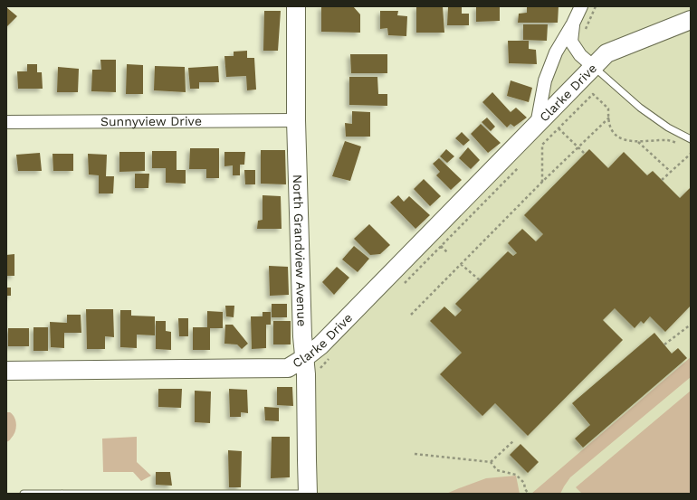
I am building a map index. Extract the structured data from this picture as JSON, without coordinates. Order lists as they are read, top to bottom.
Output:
{
  "streets": {
    "street": ["Clarke Drive", "Sunnyview Drive", "North Grandview Avenue"]
  },
  "crossings": [
    ["Clarke Drive", "North Grandview Avenue"],
    ["Sunnyview Drive", "North Grandview Avenue"]
  ]
}
